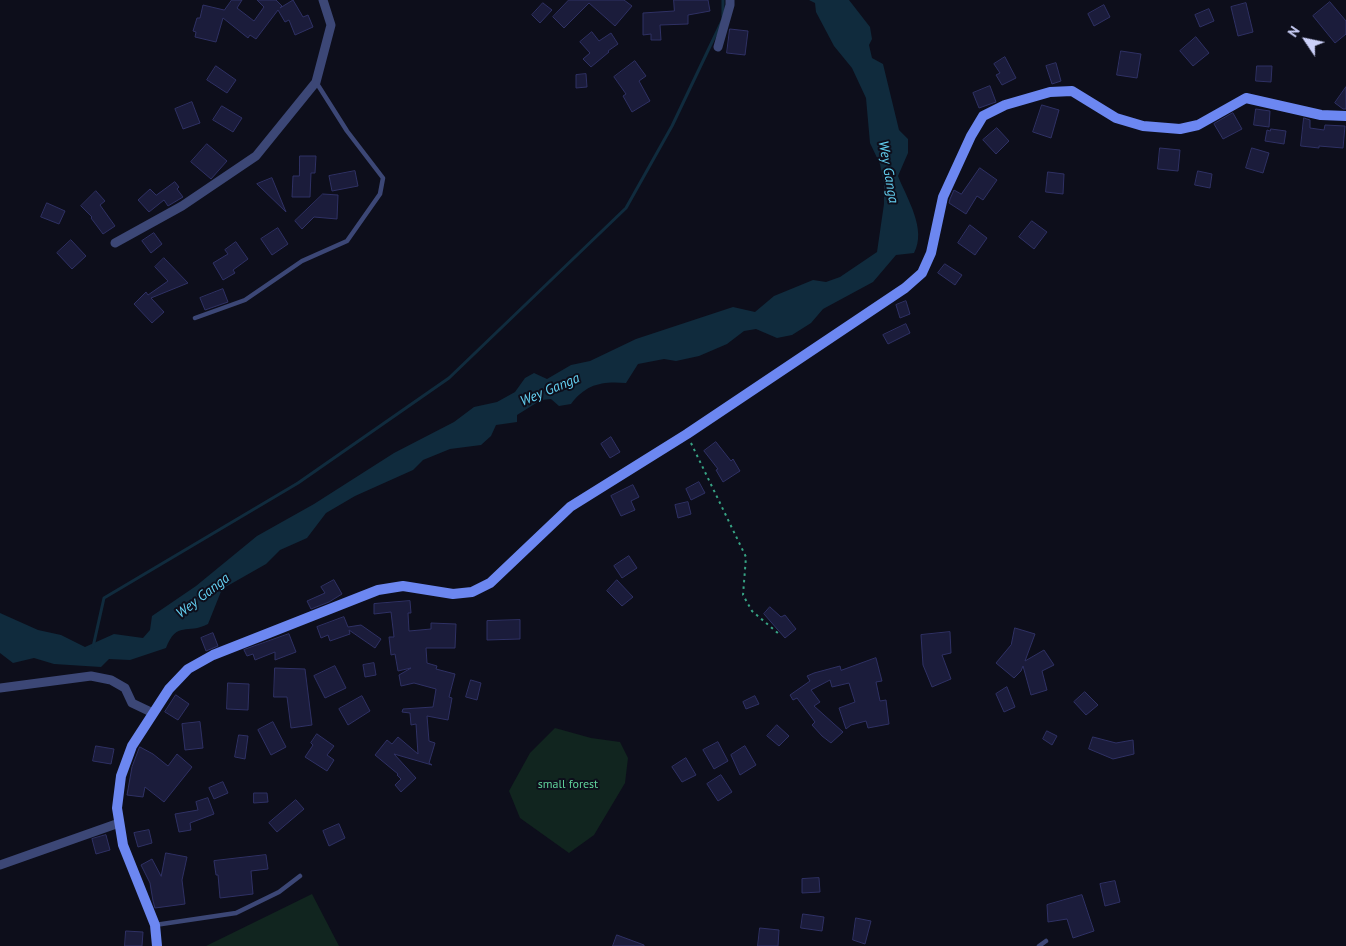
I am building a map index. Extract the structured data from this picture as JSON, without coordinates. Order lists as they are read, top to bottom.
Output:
{
  "water": ["Wey Ganga"],
  "parks": ["small forest"],
  "north": "top left"
}
